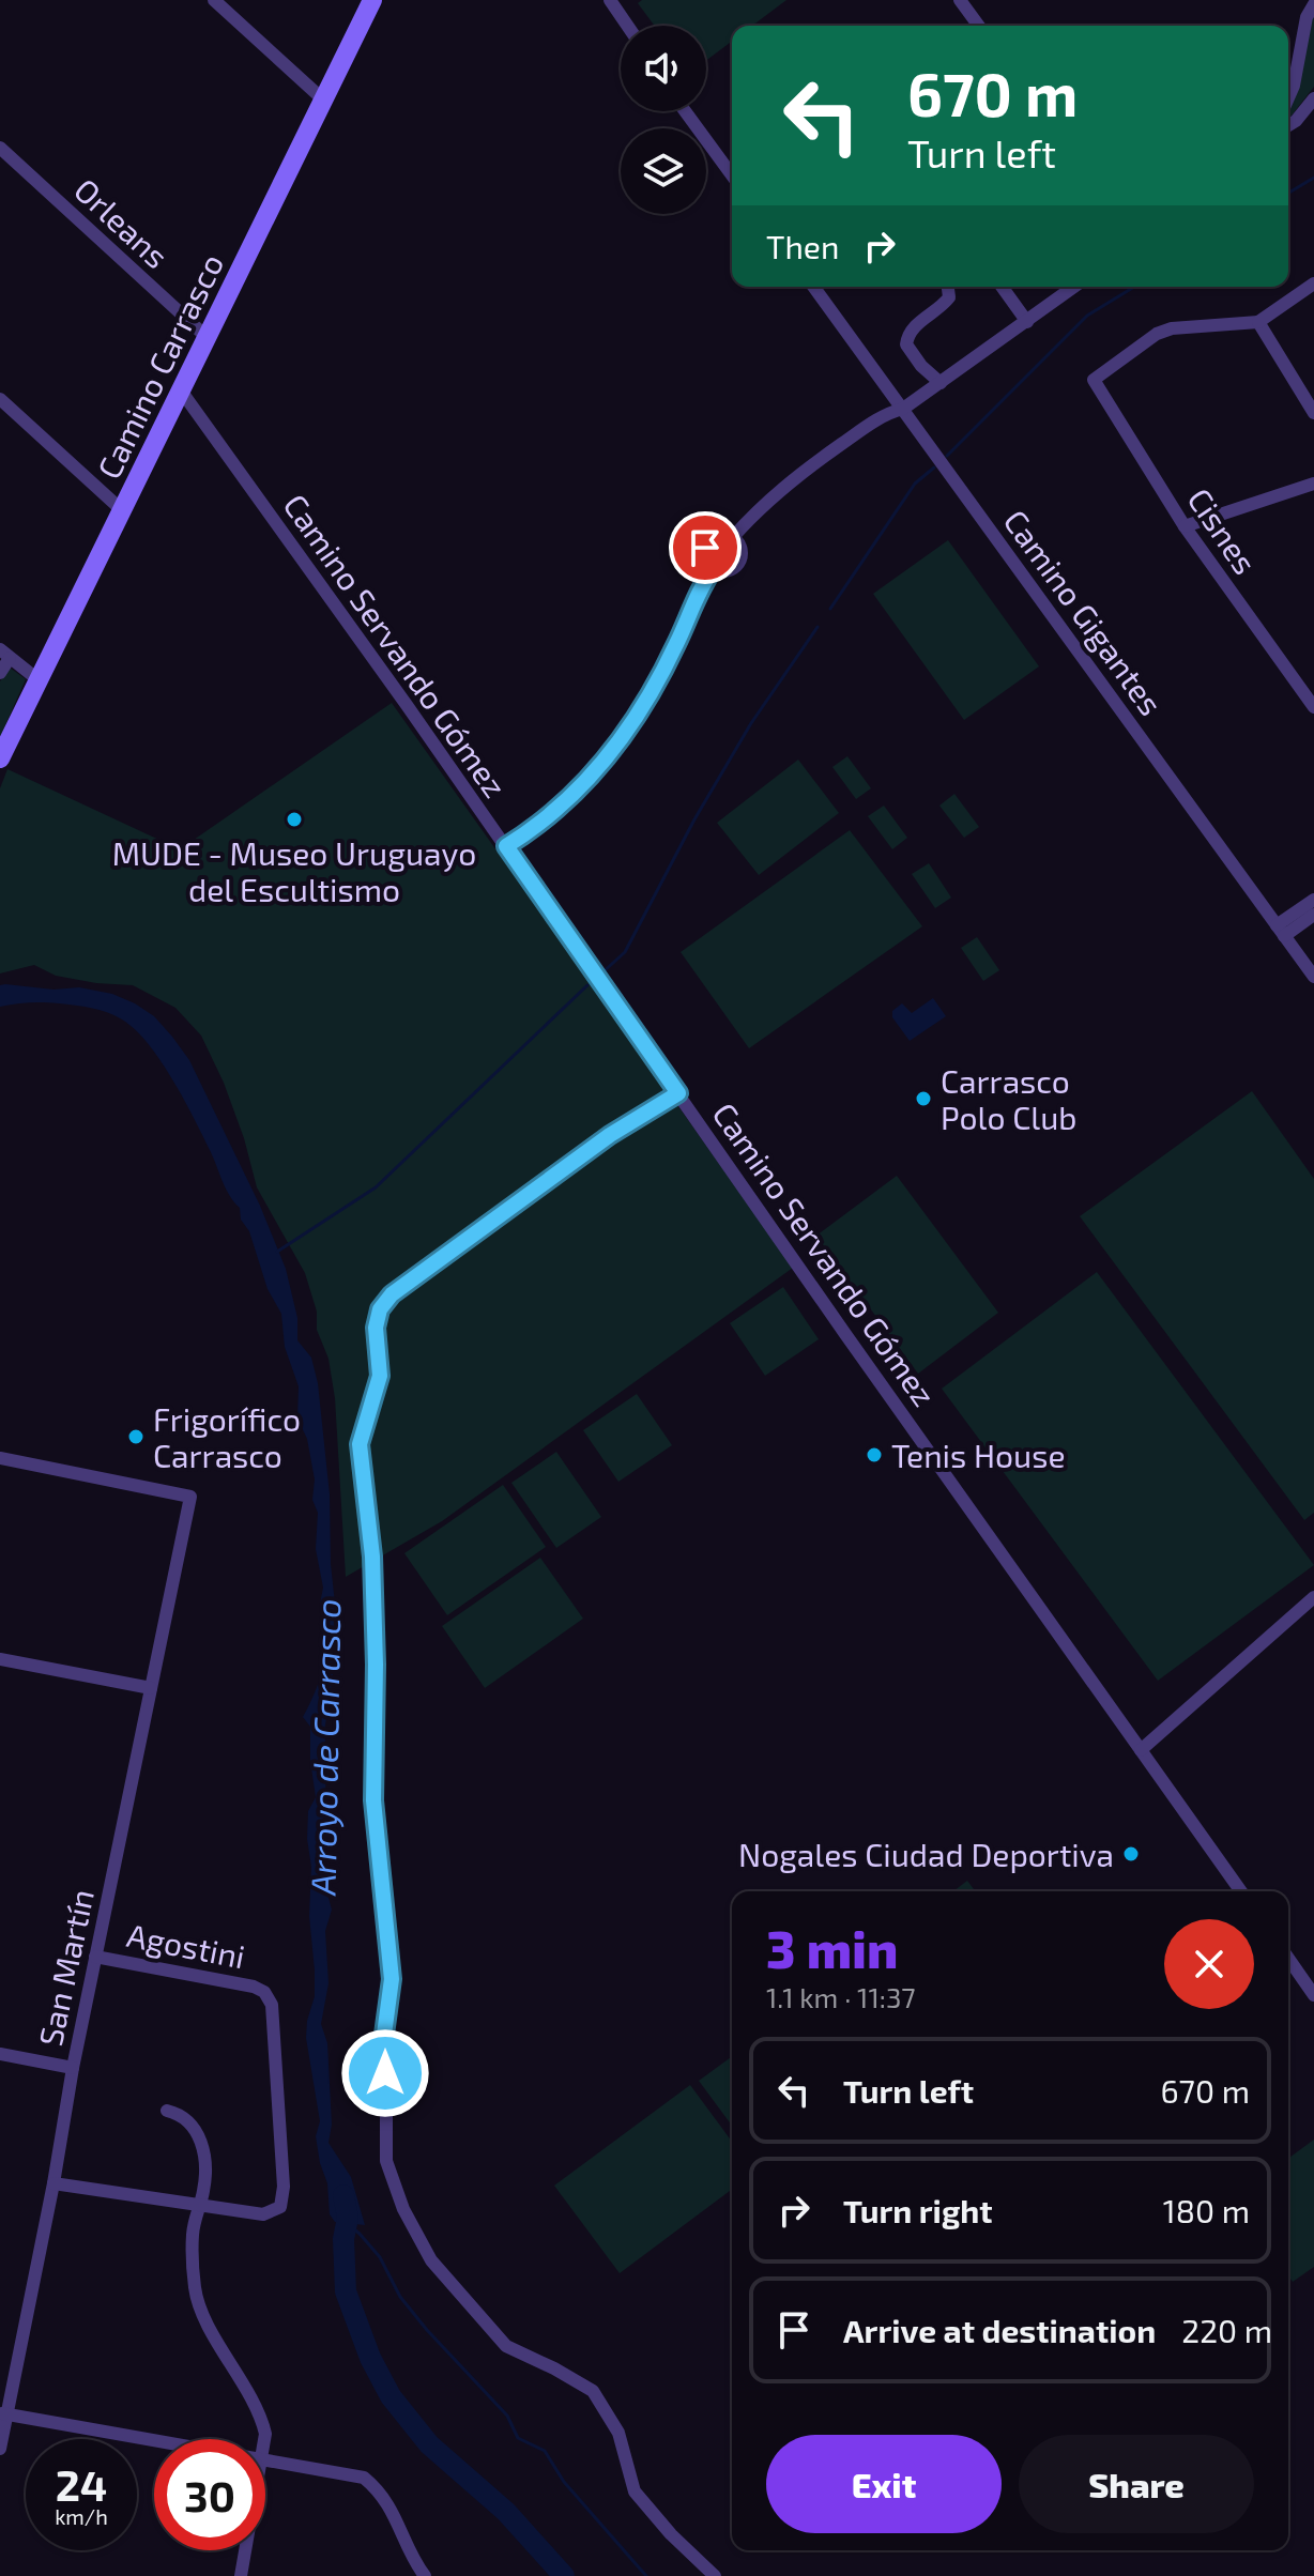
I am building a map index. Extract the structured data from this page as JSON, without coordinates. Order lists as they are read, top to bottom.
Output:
{
  "streets": {
    "main road": ["Camino Carrasco"],
    "street": [
      "Orleans",
      "Cisnes",
      "Camino Gigantes",
      "Camino Servando Gómez",
      "Agostini",
      "San Martín"
    ]
  },
  "crossings": [
    ["Orleans", "Camino Carrasco"],
    ["Camino Carrasco", "Camino Servando Gómez"],
    ["Agostini", "San Martín"]
  ],
  "water": ["Arroyo de Carrasco"],
  "places": [
    "MUDE - Museo Uruguayo del Escultismo",
    "Carrasco Polo Club",
    "Frigorífico Carrasco",
    "Tenis House",
    "Nogales Ciudad Deportiva"
  ],
  "page": {
    "turn": ["670 m", "Turn left"],
    "then": "Then",
    "heading": ["3 min", "1.1 km · 11:37"],
    "list": [
      {
        "name": "Turn left",
        "value": "670 m"
      },
      {
        "name": "Turn right",
        "value": "180 m"
      },
      {
        "name": "Arrive at destination",
        "value": "220 m"
      }
    ],
    "buttons": ["Exit", "Share"],
    "speed": "24 km/h",
    "limit": "30"
  }
}
